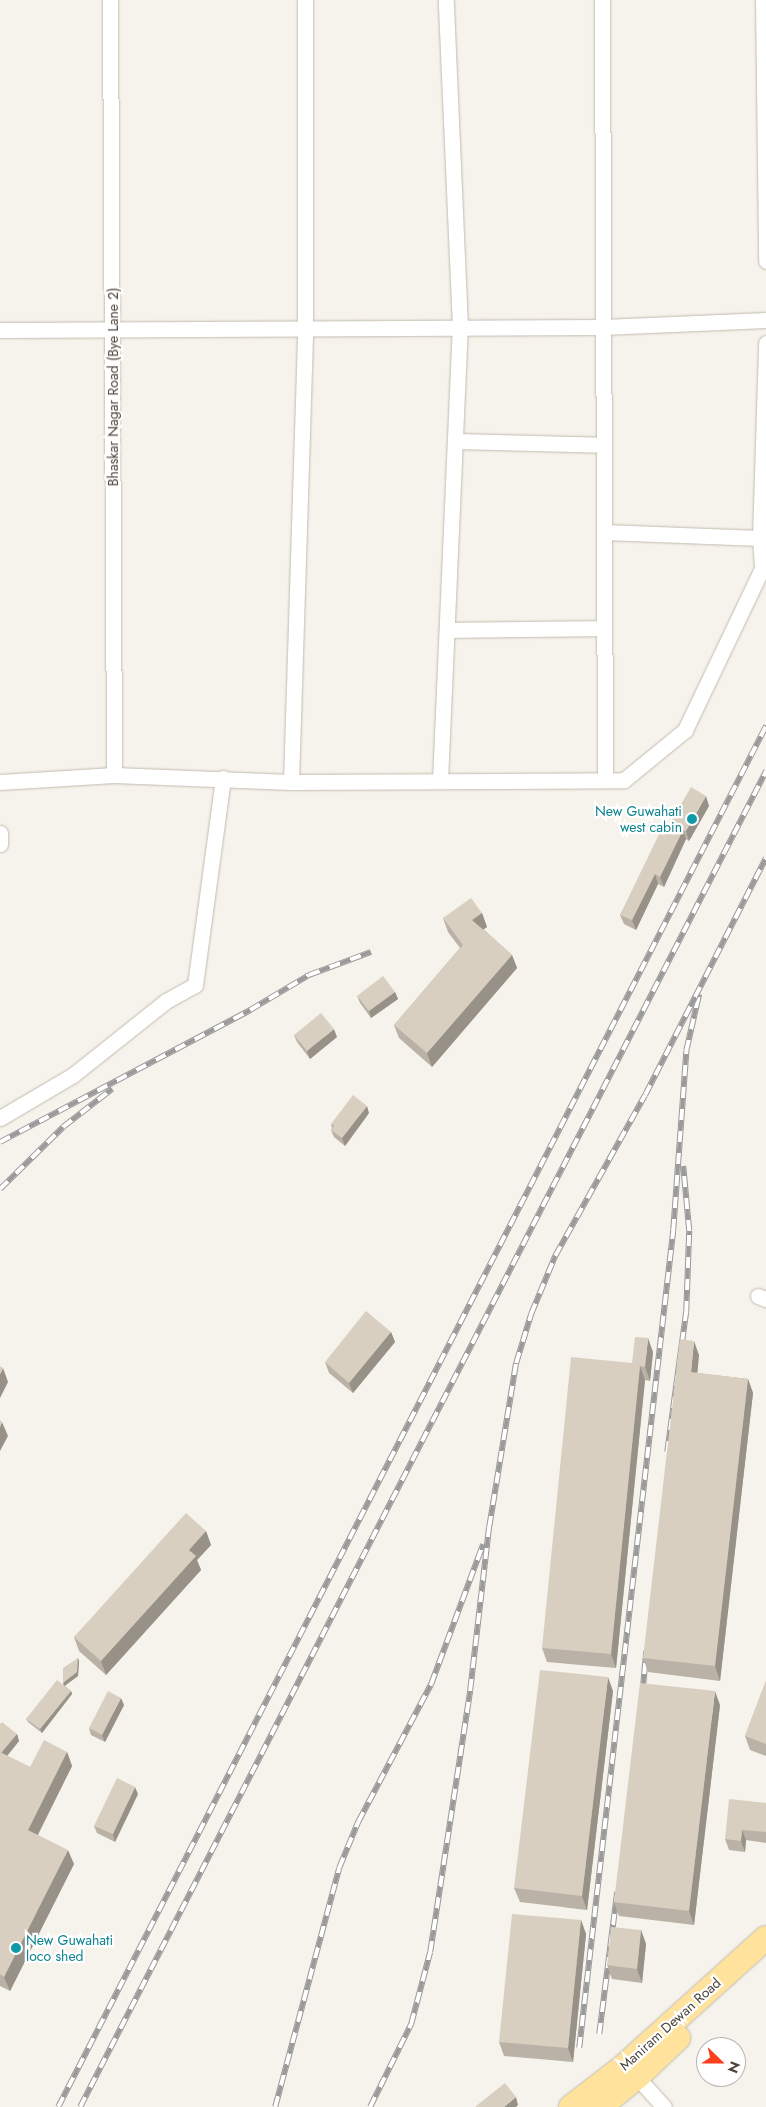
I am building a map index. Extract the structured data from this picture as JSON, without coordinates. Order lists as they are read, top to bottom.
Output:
{
  "streets": {
    "main road": ["Maniram Dewan Road"],
    "street": ["Bhaskar Nagar Road (Bye Lane 2)"]
  },
  "places": ["New Guwahati west cabin", "New Guwahati loco shed"],
  "north": "right"
}
